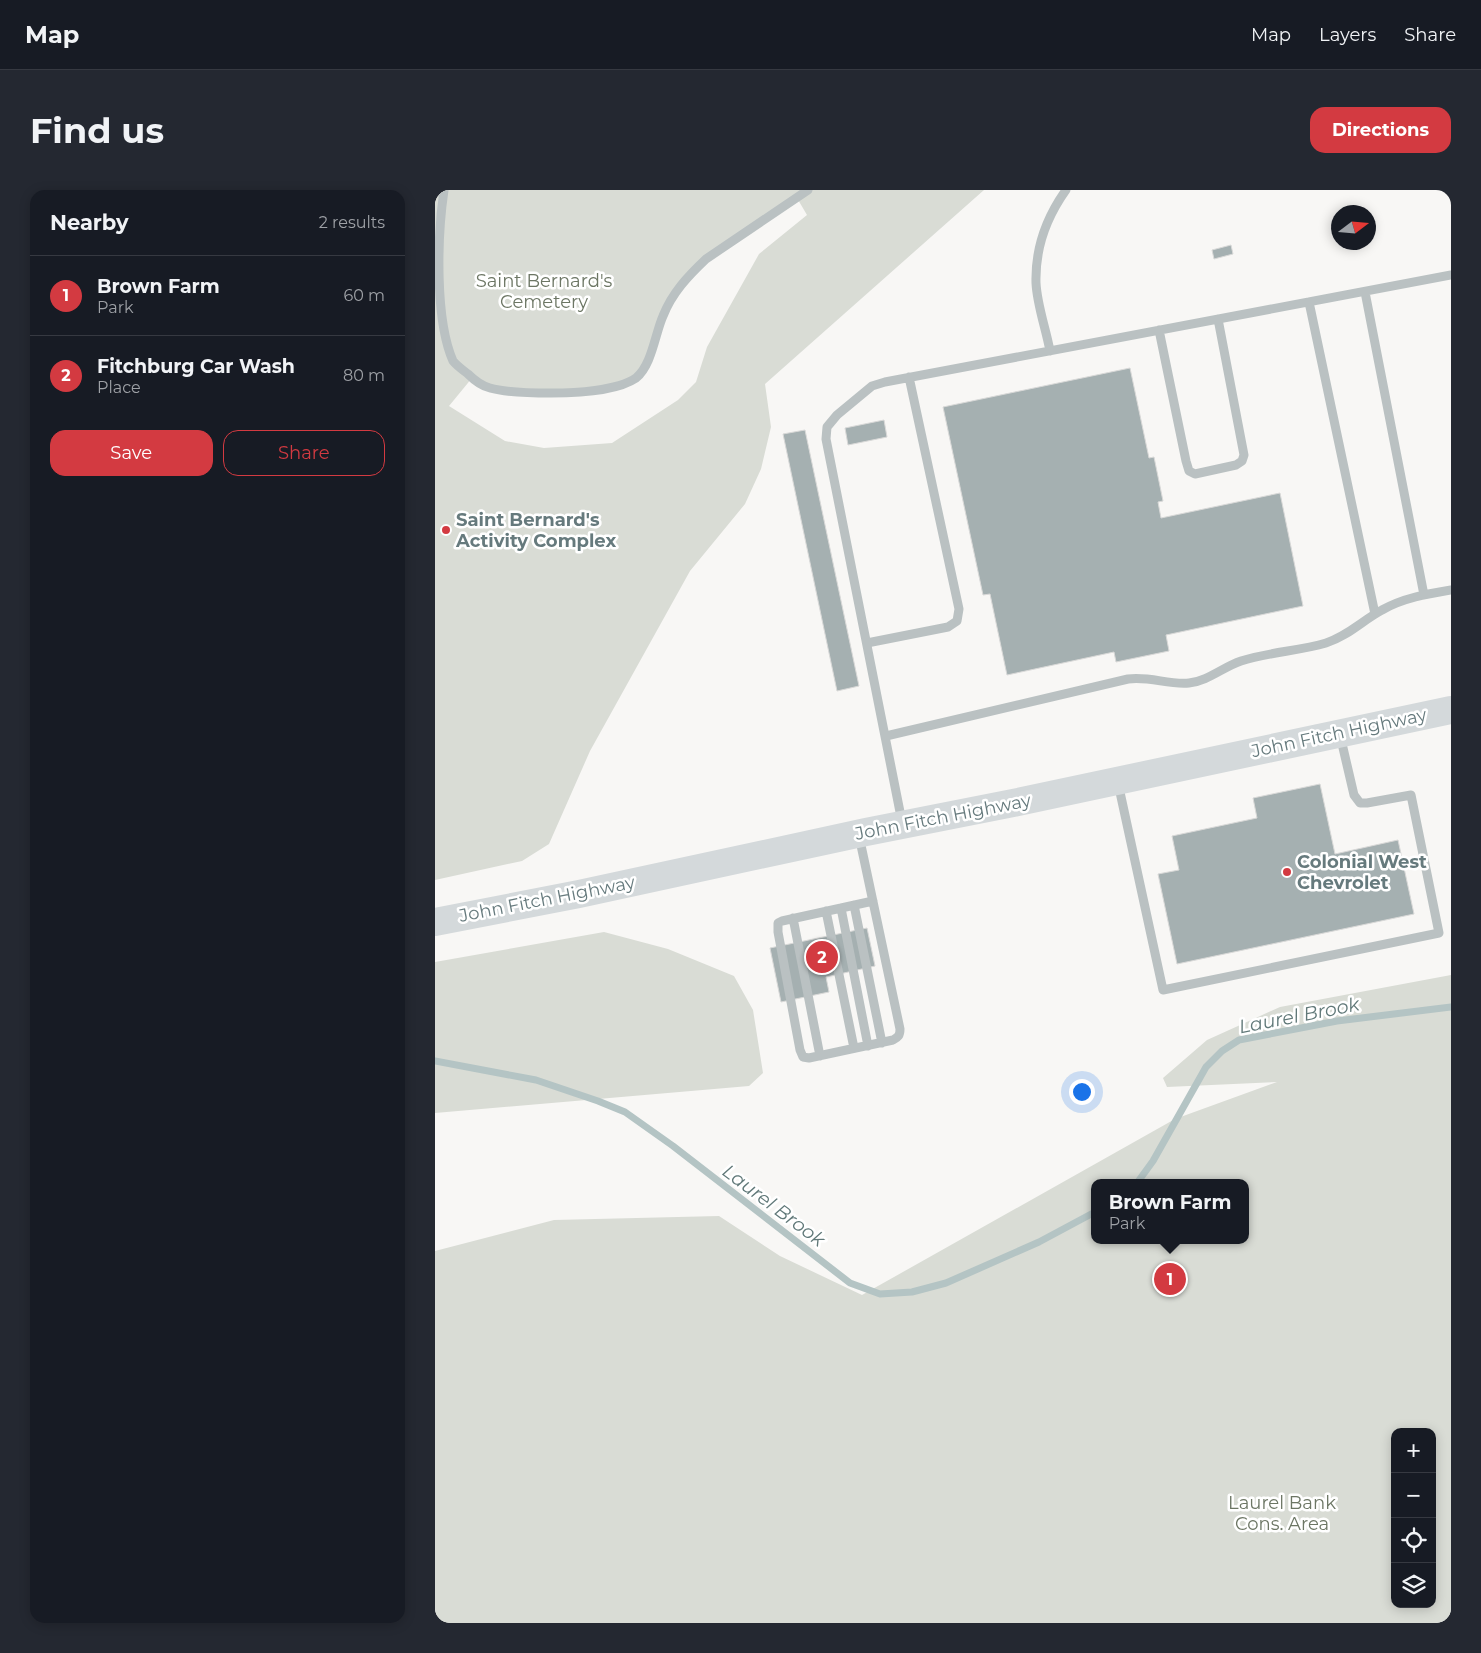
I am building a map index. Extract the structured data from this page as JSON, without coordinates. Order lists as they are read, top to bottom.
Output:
{
  "streets": {
    "main road": ["John Fitch Highway"]
  },
  "water": ["Laurel Brook"],
  "parks": ["Saint Bernard's Cemetery", "Laurel Bank Cons. Area"],
  "places": ["Saint Bernard's Activity Complex", "Colonial West Chevrolet"],
  "north": "right",
  "page": {
    "header": "Map",
    "nav": ["Map", "Layers", "Share"],
    "buttons": [
      "Directions",
      ["Save", "Share"]
    ],
    "title": "Find us",
    "heading": ["Nearby", "2 results"],
    "list": [
      {
        "mark": "1",
        "name": "Brown Farm",
        "note": "Park",
        "value": "60 m"
      },
      {
        "mark": "2",
        "name": "Fitchburg Car Wash",
        "note": "Place",
        "value": "80 m"
      }
    ],
    "pins": ["2", "1"],
    "popup": ["Brown Farm", "Park"],
    "map_buttons": ["+", "−"]
  }
}
